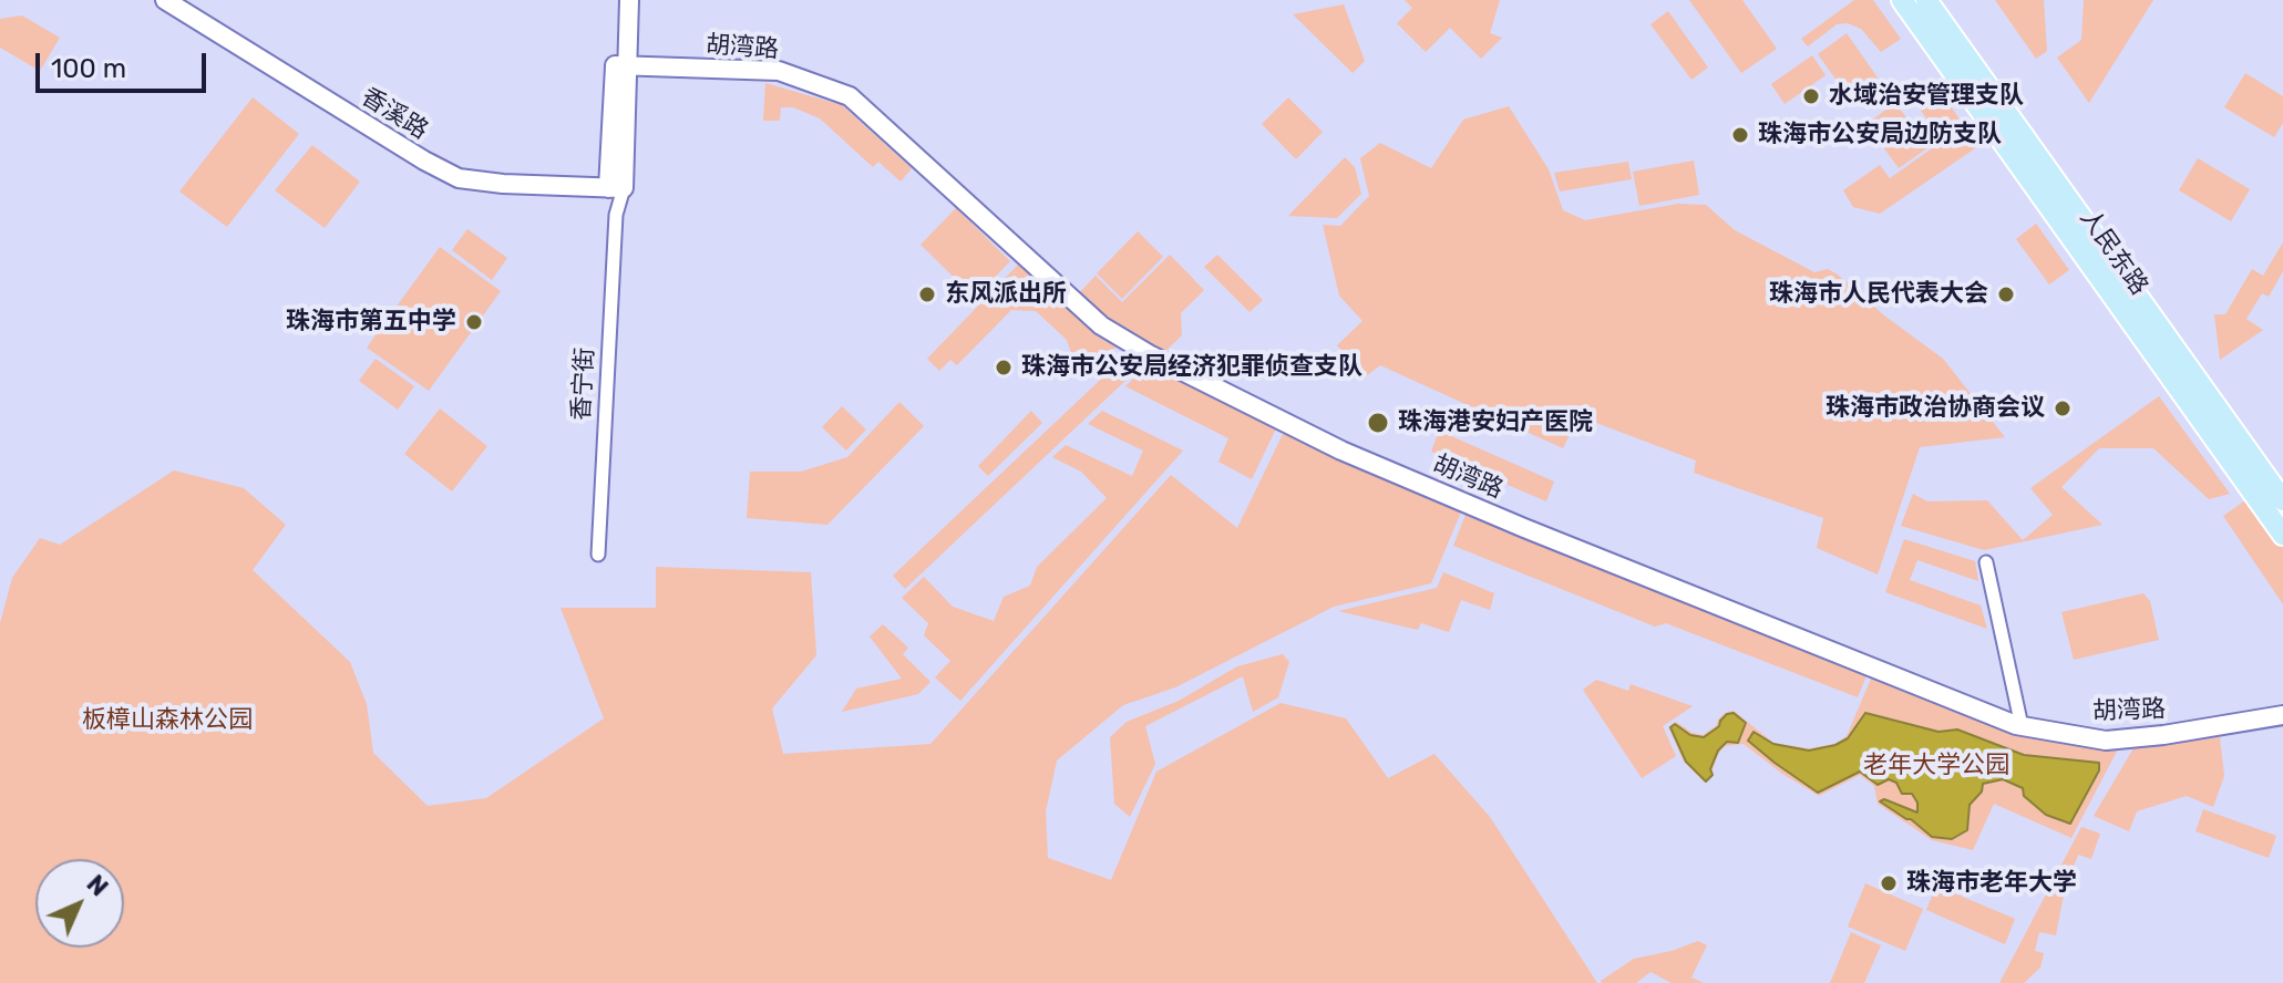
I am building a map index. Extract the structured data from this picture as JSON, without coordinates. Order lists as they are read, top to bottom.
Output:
{
  "streets": {
    "main road": ["人民东路"],
    "street": ["胡湾路", "香溪路", "香宁街"]
  },
  "crossings": [
    ["胡湾路", "香宁街"],
    ["香溪路", "香宁街"]
  ],
  "parks": ["板樟山森林公园", "老年大学公园"],
  "places": [
    "水域治安管理支队",
    "珠海市公安局边防支队",
    "东风派出所",
    "珠海市人民代表大会",
    "珠海市第五中学",
    "珠海市公安局经济犯罪侦查支队",
    "珠海市政治协商会议",
    "珠海港安妇产医院",
    "珠海市老年大学"
  ],
  "scale_bar": "100 m",
  "north": "top right"
}
